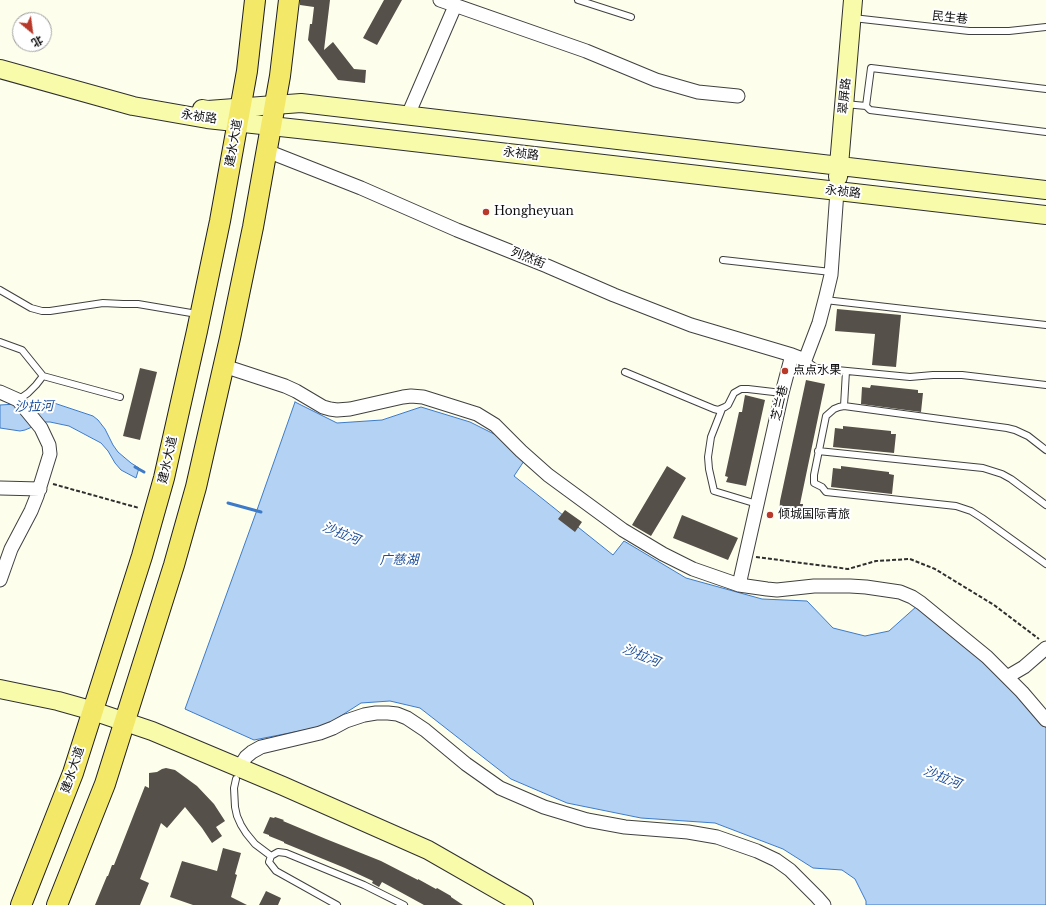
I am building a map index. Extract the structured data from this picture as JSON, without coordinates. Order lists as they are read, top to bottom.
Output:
{
  "streets": {
    "main road": ["翠屏路", "永祯路", "建水大道"],
    "street": ["列然街", "芝兰巷"],
    "lane": ["民生巷"]
  },
  "crossings": [
    ["民生巷", "翠屏路"],
    ["翠屏路", "永祯路"],
    ["永祯路", "建水大道"],
    ["列然街", "芝兰巷"]
  ],
  "water": ["沙拉河", "广慈湖"],
  "places": ["Hongheyuan", "点点水果", "倾城国际青旅"],
  "north": "bottom right"
}
